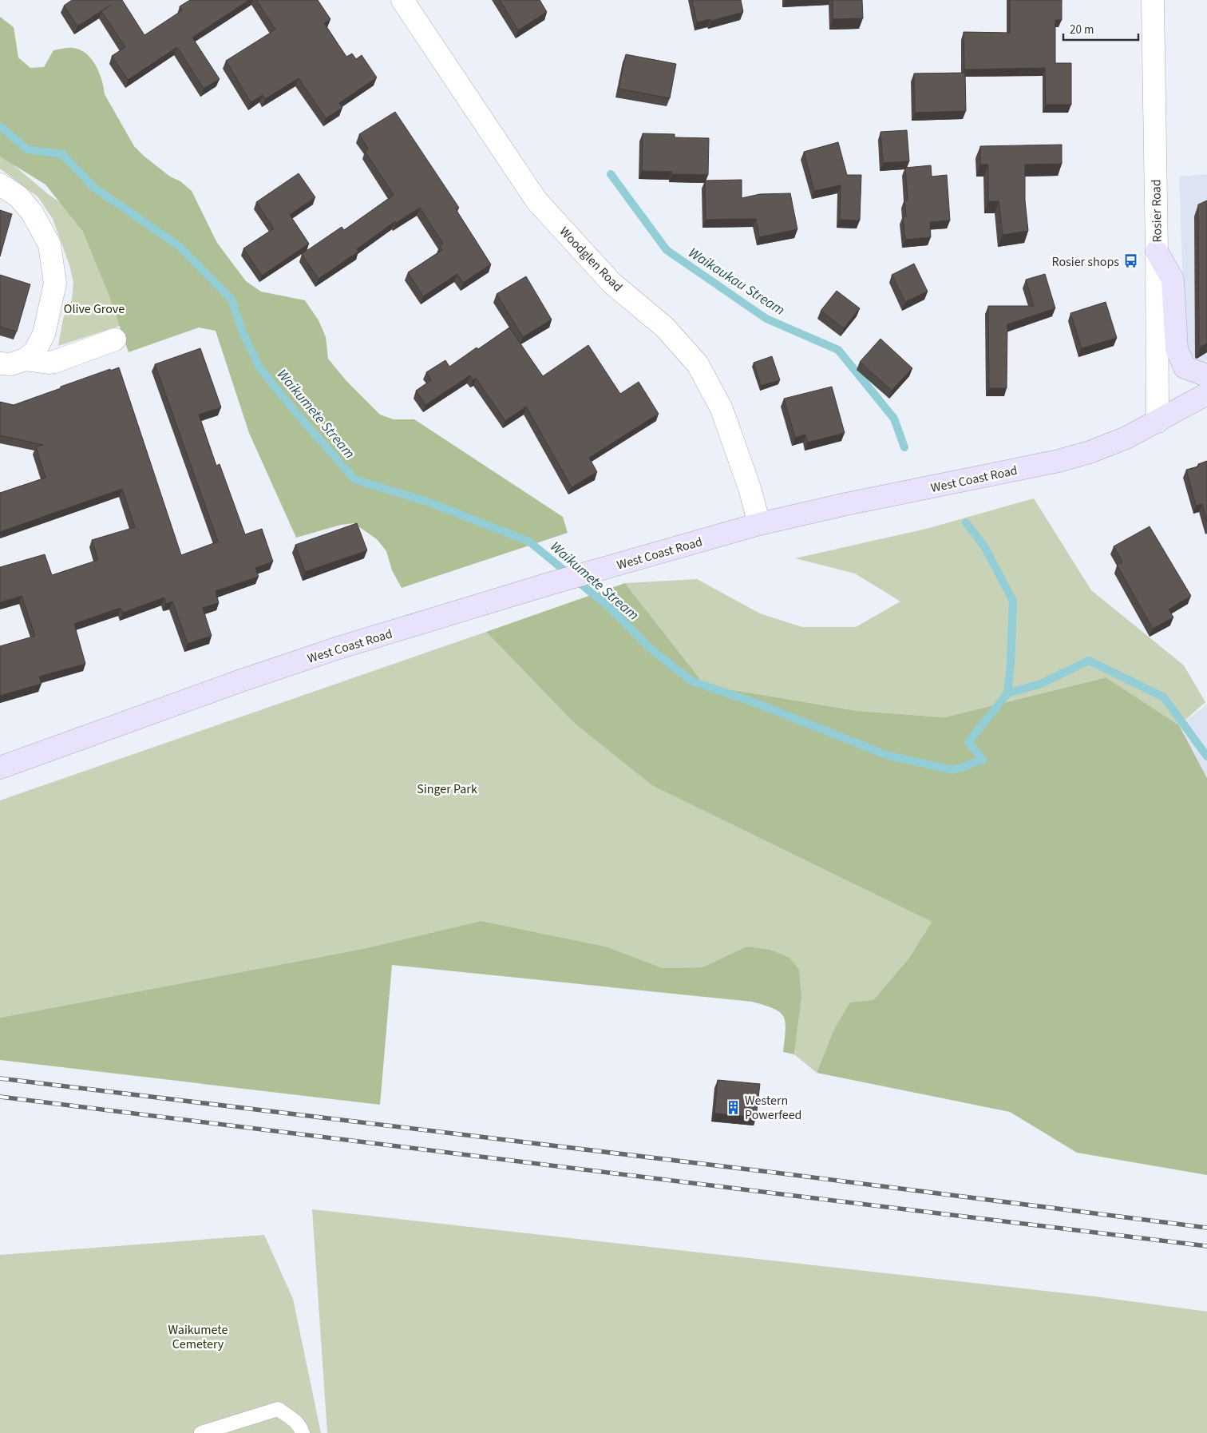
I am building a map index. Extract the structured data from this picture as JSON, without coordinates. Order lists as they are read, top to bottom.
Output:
{
  "streets": {
    "main road": ["West Coast Road"],
    "street": ["Rosier Road", "Woodglen Road"]
  },
  "crossings": [
    ["Rosier Road", "West Coast Road"],
    ["Woodglen Road", "West Coast Road"]
  ],
  "water": ["Waikaukau Stream", "Waikumete Stream"],
  "parks": ["Olive Grove", "Singer Park", "Waikumete Cemetery"],
  "places": {
    "bus stop": ["Rosier shops"],
    "building": ["Western Powerfeed"]
  },
  "scale_bar": "20 m"
}
